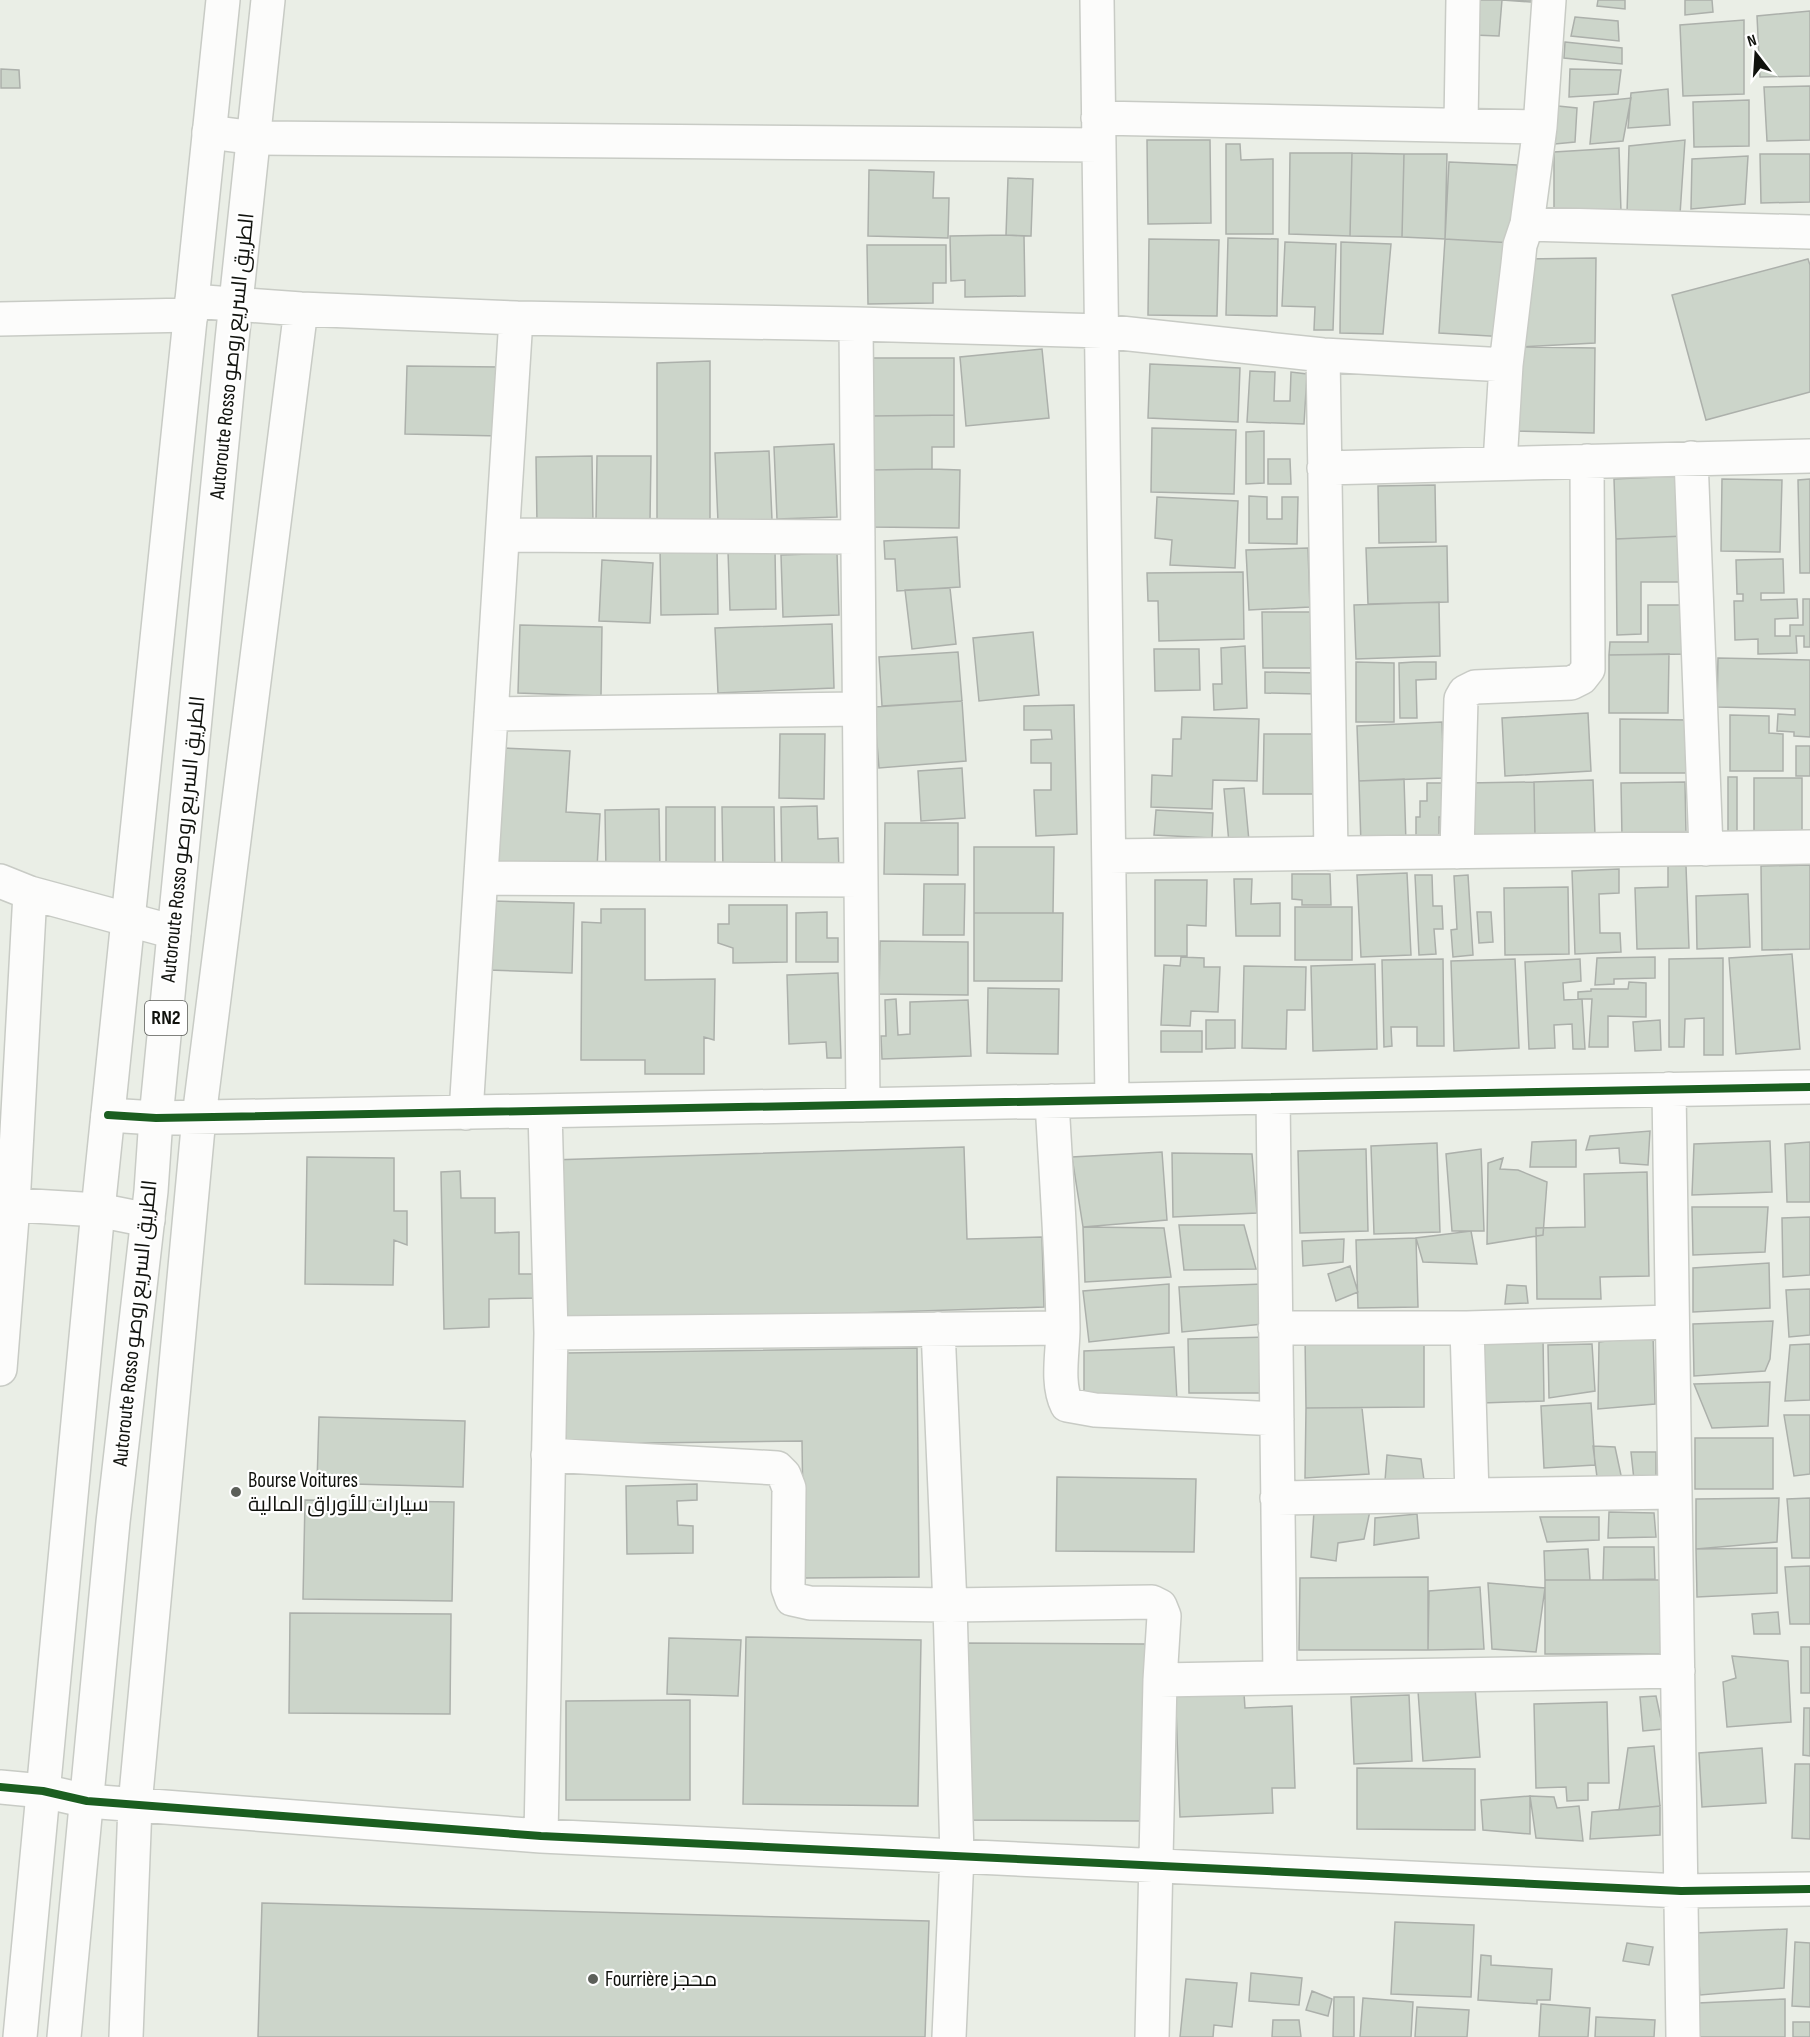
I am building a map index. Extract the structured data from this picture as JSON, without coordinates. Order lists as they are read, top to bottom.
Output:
{
  "streets": {
    "main road": ["Autoroute Rosso الطريق السريع روصو", "RN2"]
  },
  "places": ["Bourse Voitures سيارات للأوراق المالية", "Fourrière محجز"],
  "north": "top"
}
